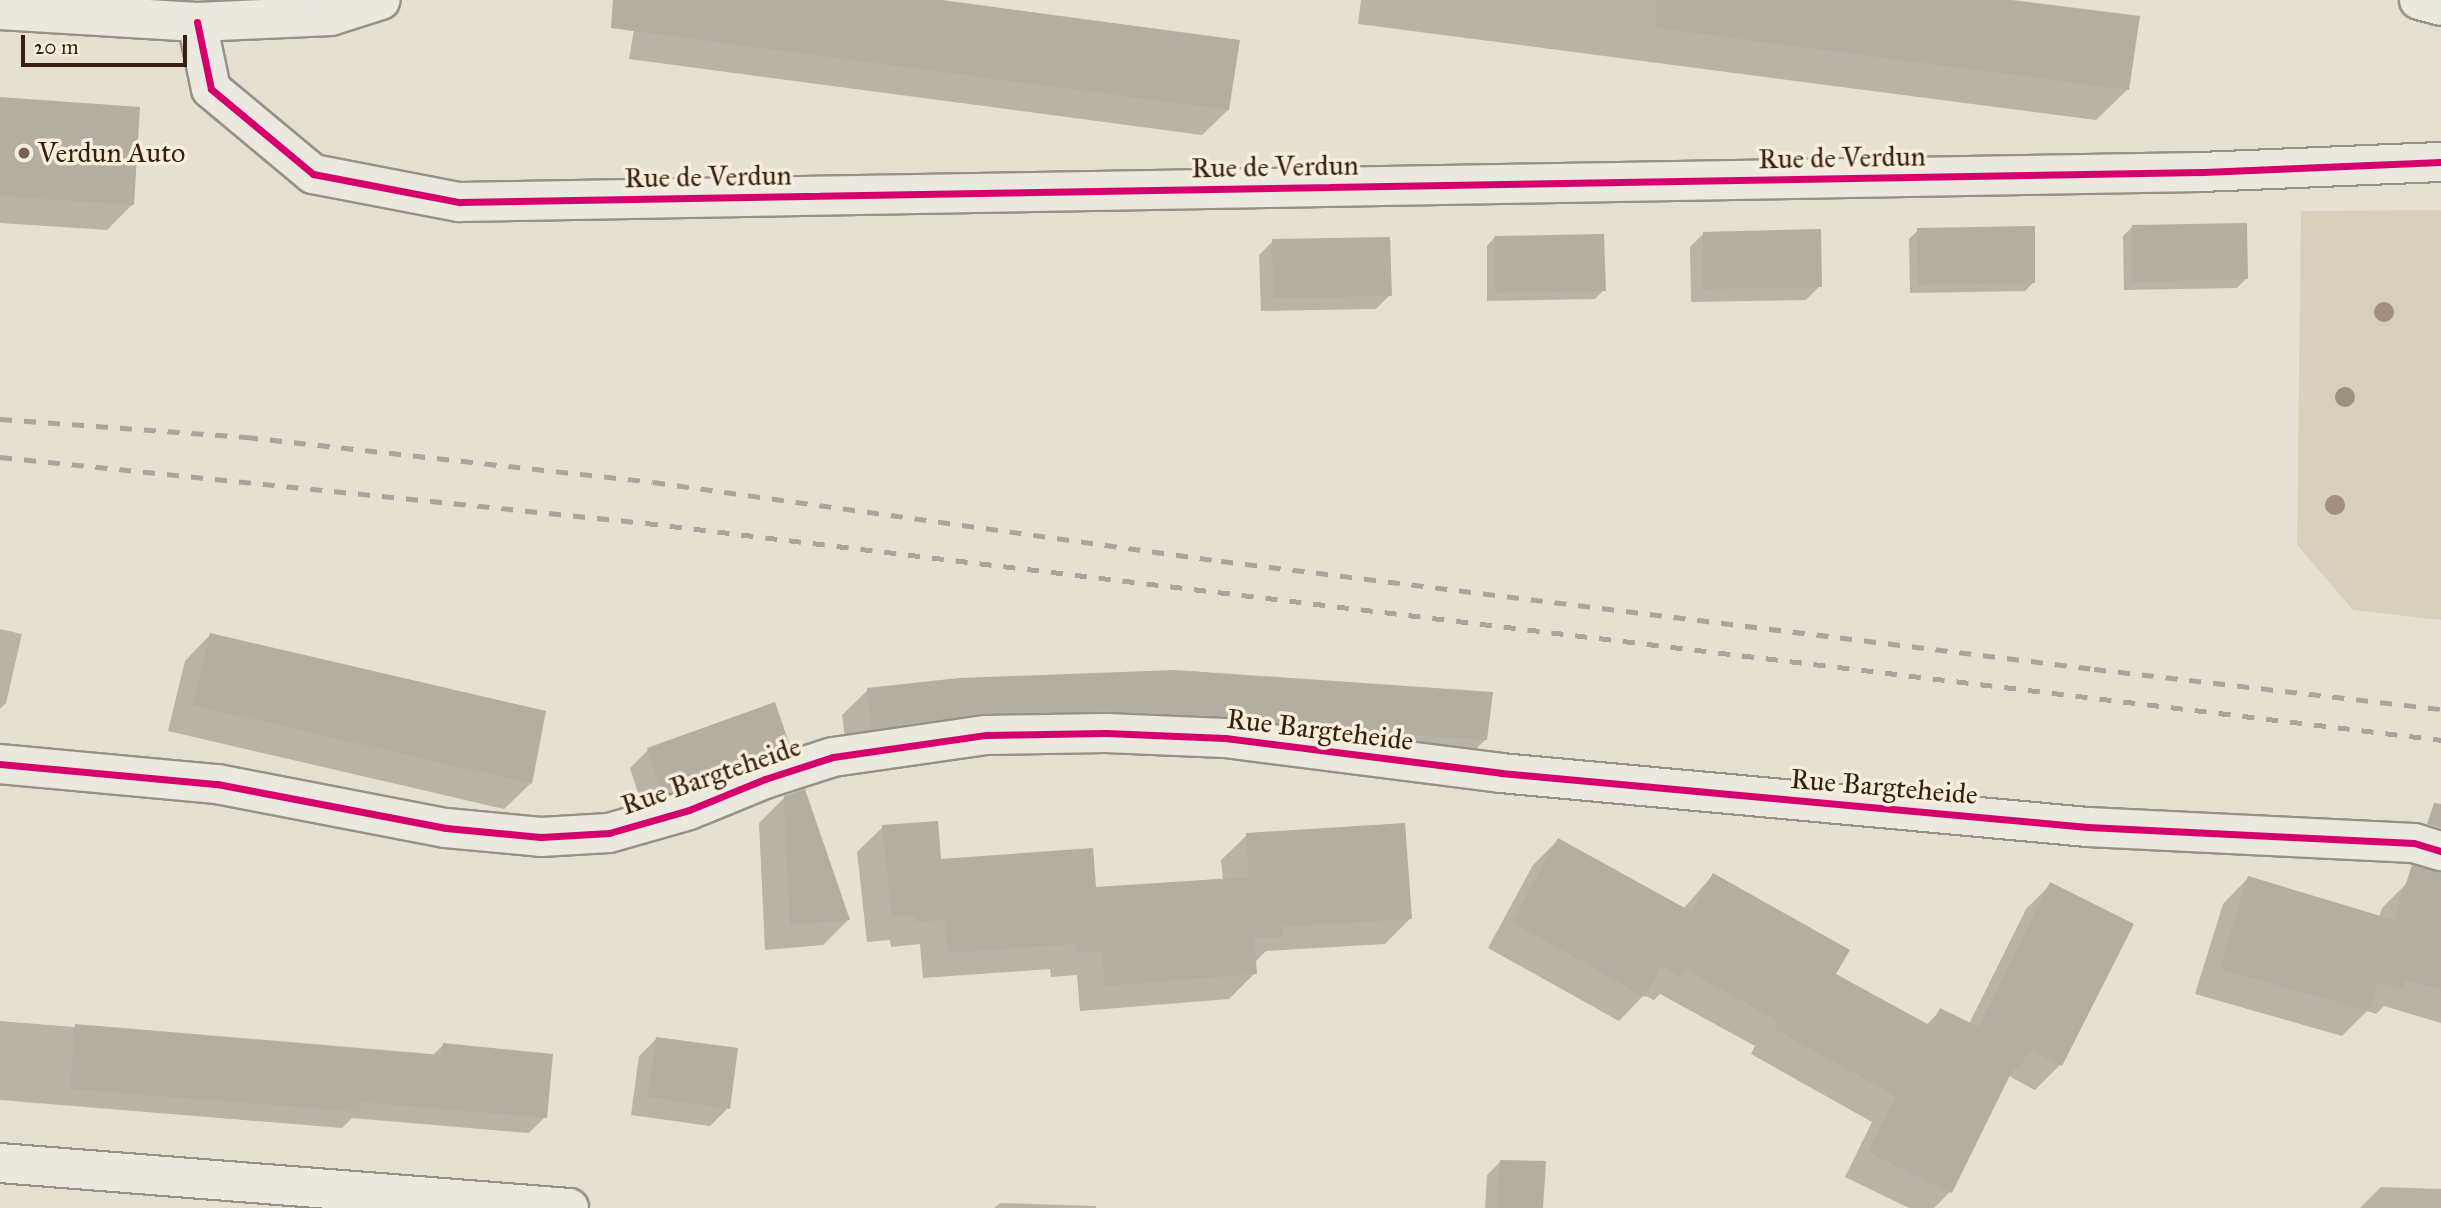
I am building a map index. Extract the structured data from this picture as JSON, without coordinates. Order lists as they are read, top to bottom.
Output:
{
  "streets": {
    "street": ["Rue de Verdun", "Rue Bargteheide"]
  },
  "places": ["Verdun Auto"],
  "scale_bar": "20 m"
}
